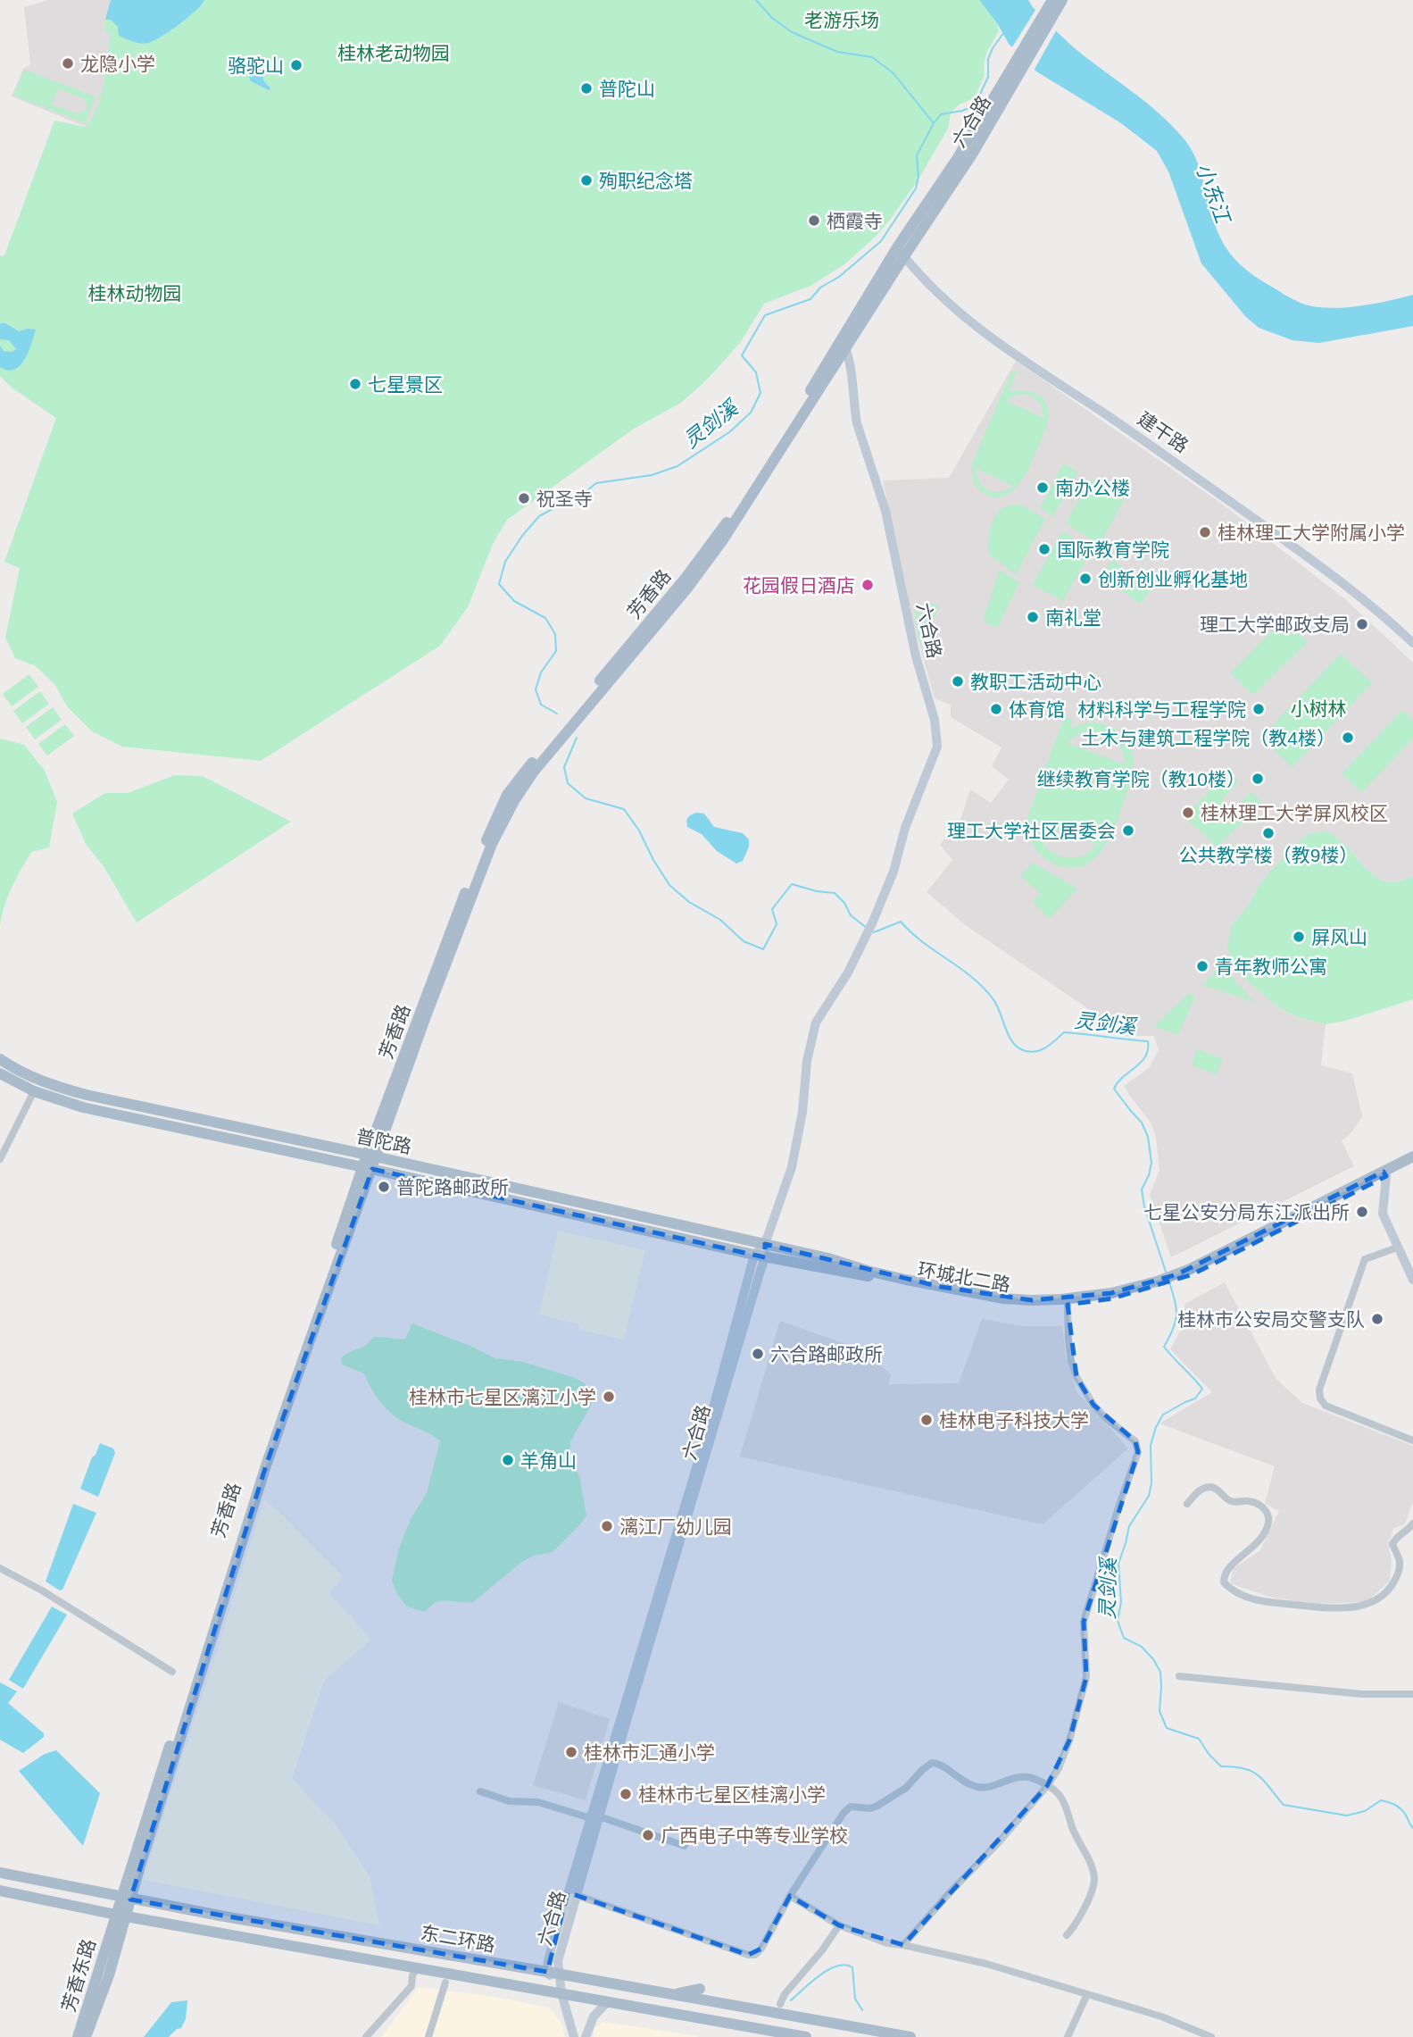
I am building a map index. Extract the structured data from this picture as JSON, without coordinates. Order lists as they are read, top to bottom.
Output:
{
  "streets": {
    "main road": [
      "六合路",
      "建干路",
      "芳香路",
      "普陀路",
      "环城北二路",
      "东二环路",
      "芳香东路"
    ]
  },
  "crossings": [
    ["六合路", "建干路"],
    ["六合路", "芳香路"],
    ["六合路", "普陀路"],
    ["六合路", "环城北二路"],
    ["六合路", "东二环路"],
    ["建干路", "芳香路"],
    ["芳香路", "普陀路"],
    ["芳香路", "东二环路"],
    ["芳香路", "芳香东路"],
    ["普陀路", "环城北二路"],
    ["东二环路", "芳香东路"]
  ],
  "water": ["小东江", "灵剑溪"],
  "parks": [
    "老游乐场",
    "桂林老动物园",
    "桂林动物园",
    "小树林"
  ],
  "places": [
    "龙隐小学",
    "骆驼山",
    "普陀山",
    "殉职纪念塔",
    "栖霞寺",
    "七星景区",
    "南办公楼",
    "祝圣寺",
    "桂林理工大学附属小学",
    "国际教育学院",
    "创新创业孵化基地",
    "花园假日酒店",
    "南礼堂",
    "理工大学邮政支局",
    "教职工活动中心",
    "体育馆",
    "材料科学与工程学院",
    "土木与建筑工程学院（教4楼）",
    "继续教育学院（教10楼）",
    "桂林理工大学屏风校区",
    "理工大学社区居委会",
    "公共教学楼（教9楼）",
    "屏风山",
    "青年教师公寓",
    "普陀路邮政所",
    "七星公安分局东江派出所",
    "桂林市公安局交警支队",
    "六合路邮政所",
    "桂林市七星区漓江小学",
    "桂林电子科技大学",
    "羊角山",
    "漓江厂幼儿园",
    "桂林市汇通小学",
    "桂林市七星区桂漓小学",
    "广西电子中等专业学校"
  ]
}
